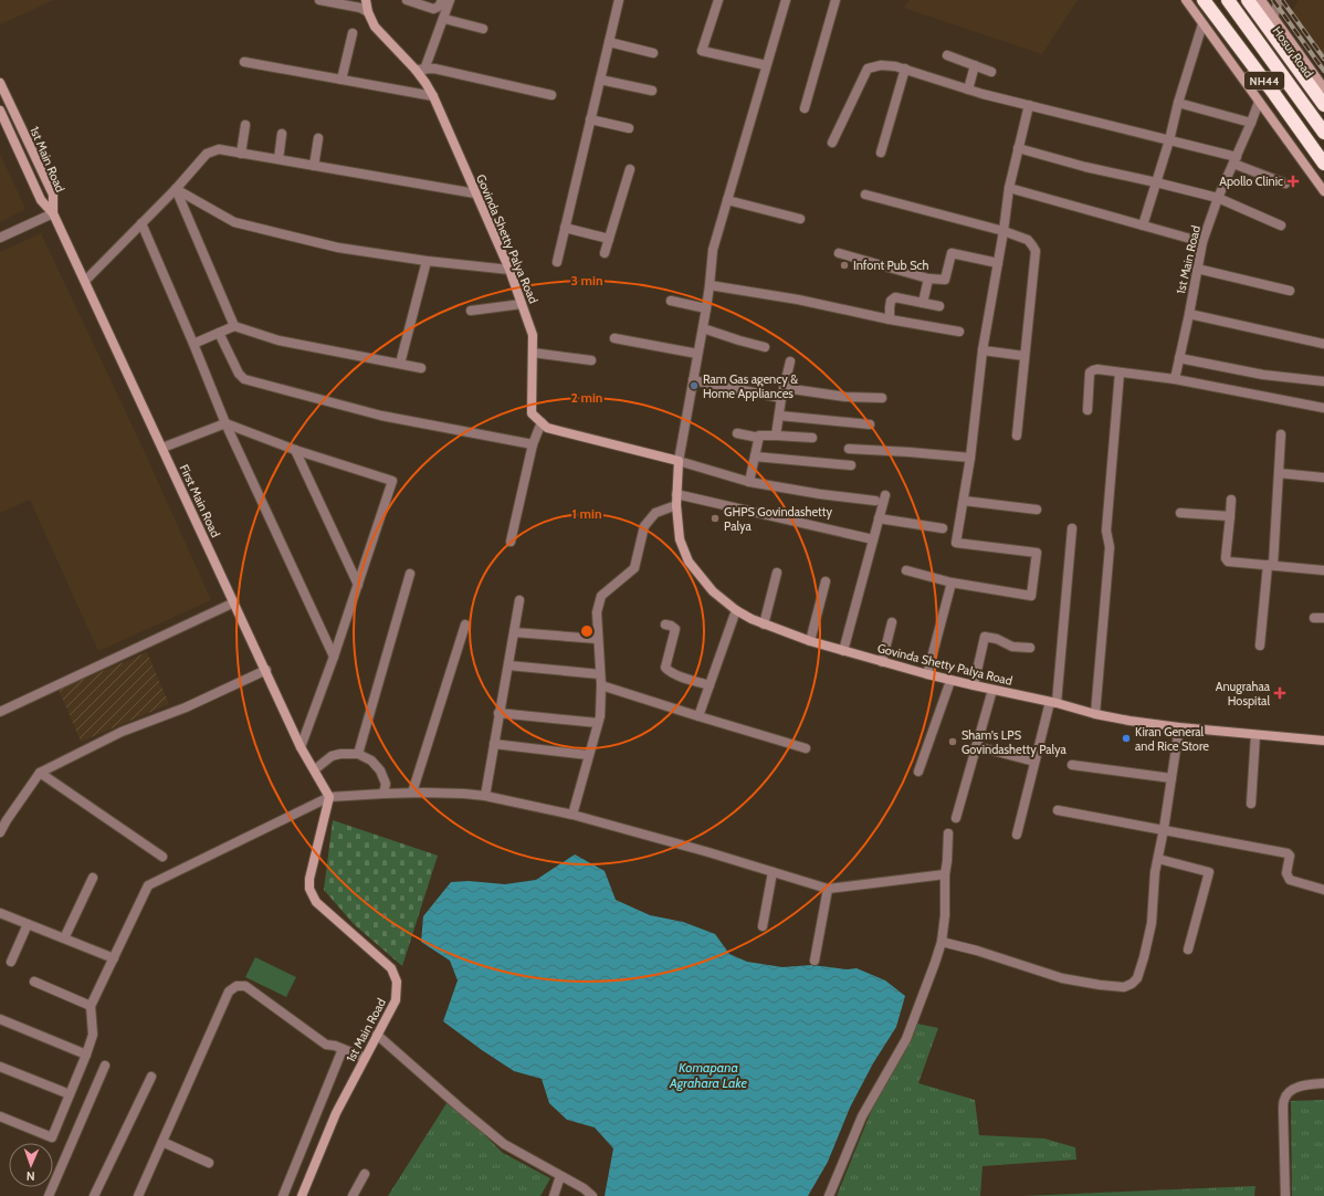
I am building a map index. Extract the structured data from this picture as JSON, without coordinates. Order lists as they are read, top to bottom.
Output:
{
  "streets": {
    "highway": ["Hosur Road", "NH44"],
    "street": ["1st Main Road", "Govinda Shetty Palya Road", "First Main Road"]
  },
  "crossings": [
    ["1st Main Road", "First Main Road"]
  ],
  "water": ["Komapana Agrahara Lake"],
  "places": {
    "health": ["Apollo Clinic", "Anugrahaa Hospital"],
    "other": [
      "Infont Pub Sch",
      "Ram Gas agency & Home Appliances",
      "GHPS Govindashetty Palya",
      "Kiran General and Rice Store",
      "Sham's LPS Govindashetty Palya"
    ]
  },
  "north": "bottom",
  "rings": ["3 min", "2 min", "1 min"]
}
